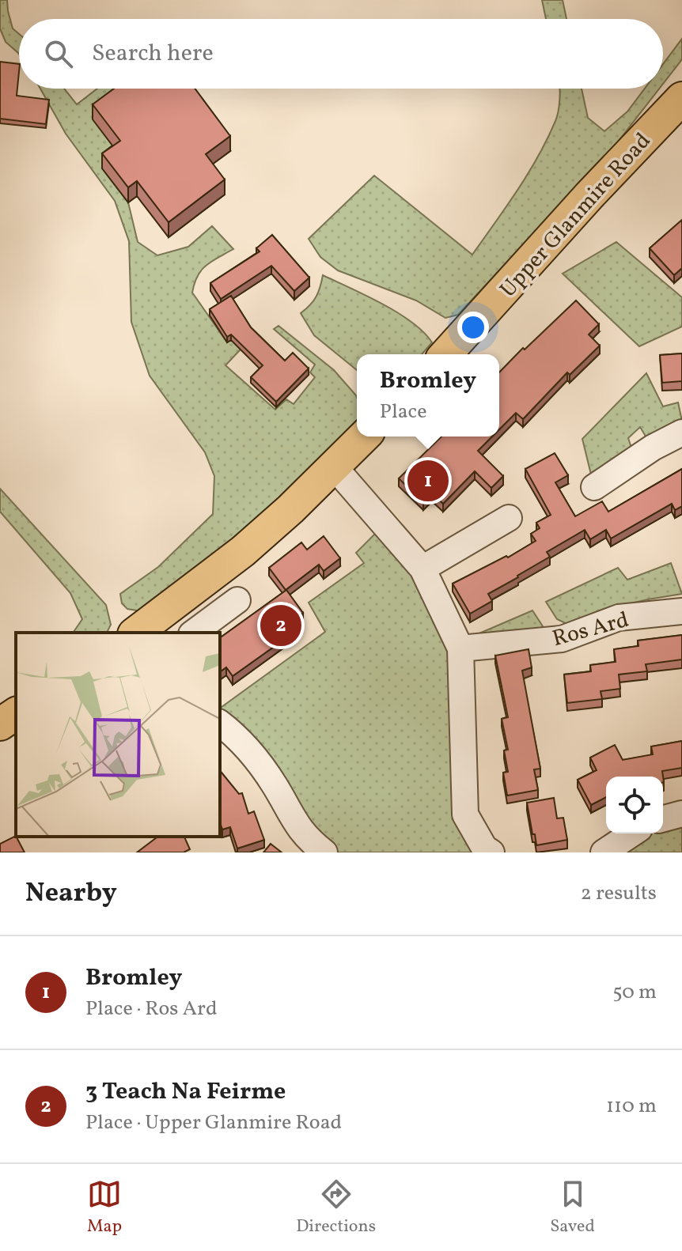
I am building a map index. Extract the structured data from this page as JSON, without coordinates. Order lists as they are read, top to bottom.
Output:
{
  "streets": {
    "main road": ["Upper Glanmire Road"],
    "street": ["Ros Ard"]
  },
  "page": {
    "search": "Search here",
    "popup": ["Bromley", "Place"],
    "pins": ["1", "2"],
    "heading": ["Nearby", "2 results"],
    "list": [
      {
        "mark": "1",
        "name": "Bromley",
        "note": "Place · Ros Ard",
        "value": "50 m"
      },
      {
        "mark": "2",
        "name": "3 Teach Na Feirme",
        "note": "Place · Upper Glanmire Road",
        "value": "110 m"
      }
    ],
    "nav": ["Map", "Directions", "Saved"]
  }
}
